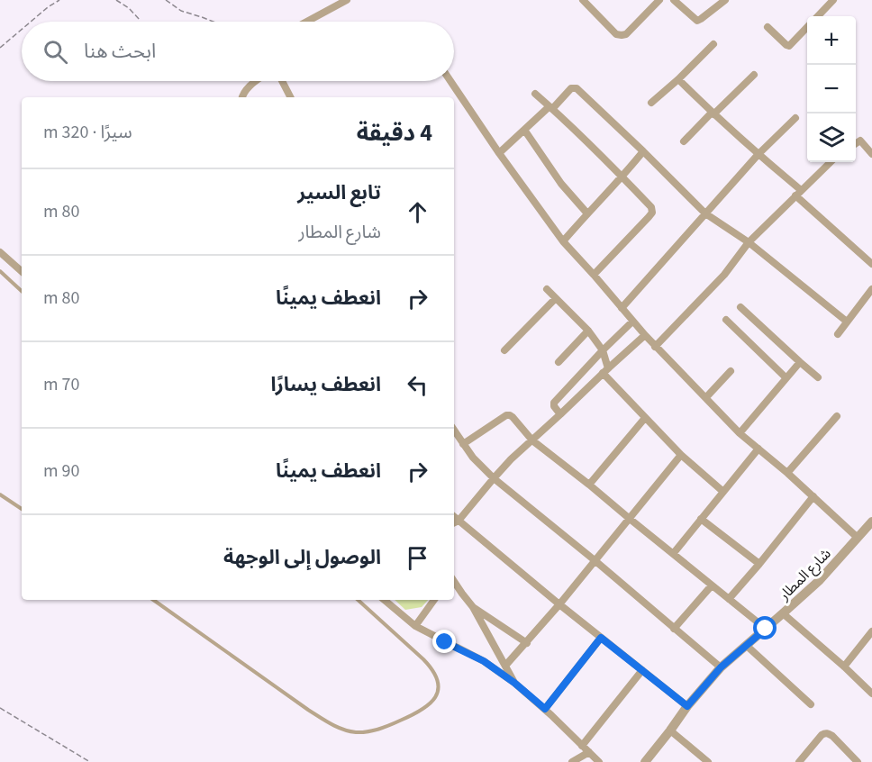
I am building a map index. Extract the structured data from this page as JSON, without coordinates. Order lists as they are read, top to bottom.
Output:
{
  "streets": {
    "street": ["شارع المطار"]
  },
  "page": {
    "map_buttons": ["+", "−"],
    "search": "ابحث هنا",
    "heading": ["4 دقيقة", "سيرًا · 320 m"],
    "list": [
      ["تابع السير", "شارع المطار", "80 m"],
      ["انعطف يمينًا", "80 m"],
      ["انعطف يسارًا", "70 m"],
      ["انعطف يمينًا", "90 m"],
      "الوصول إلى الوجهة"
    ]
  }
}
